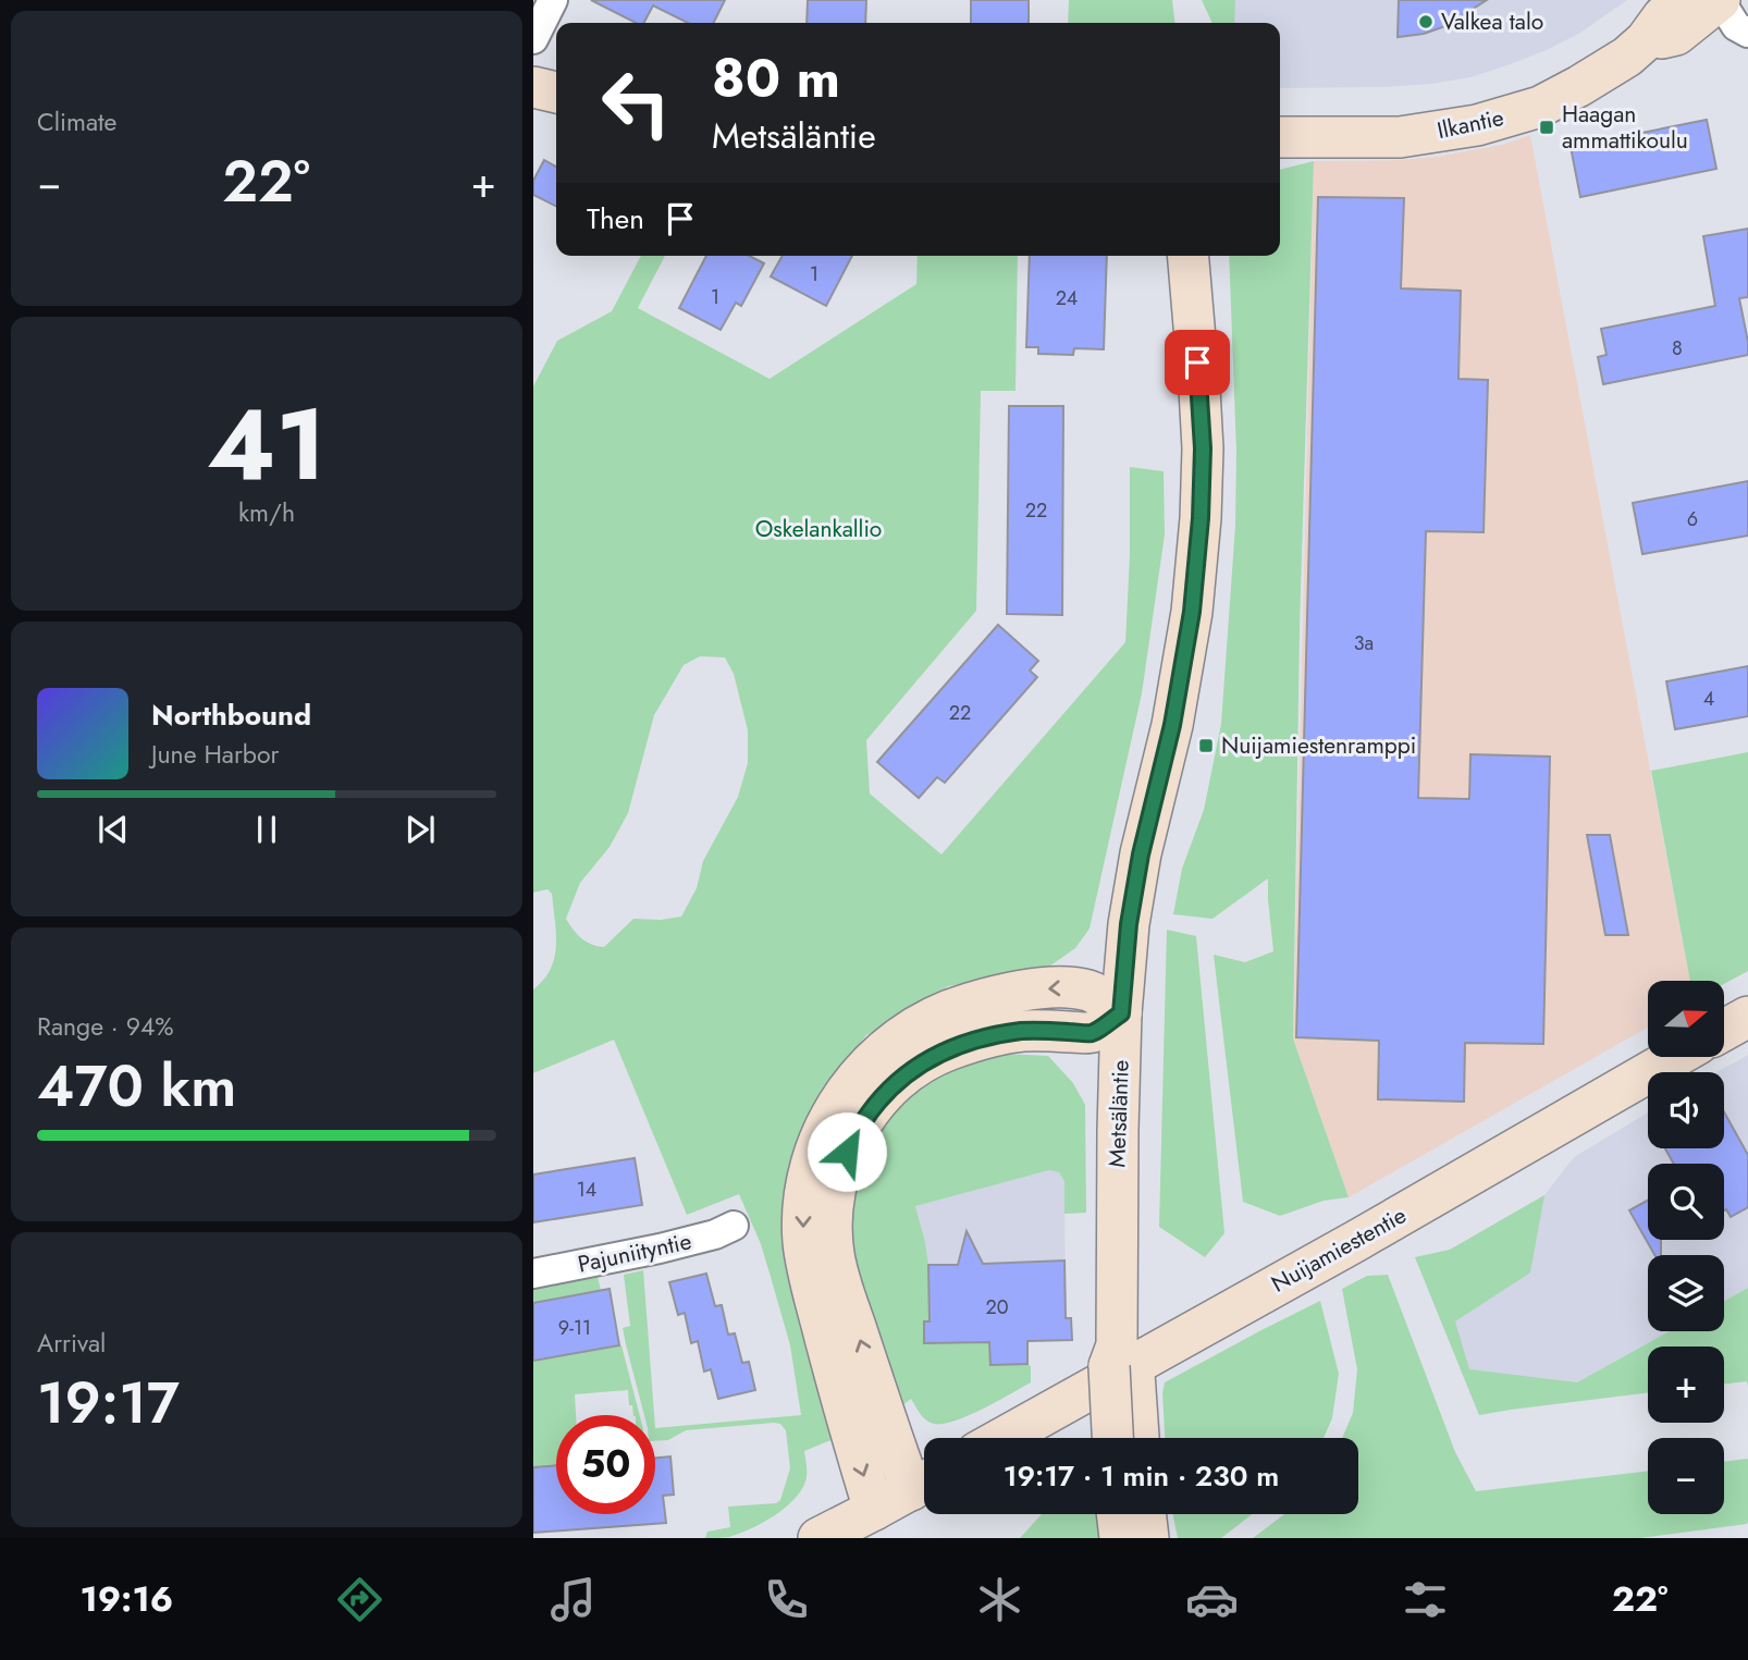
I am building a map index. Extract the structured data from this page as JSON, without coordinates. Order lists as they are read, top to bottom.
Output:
{
  "streets": {
    "main road": ["Ilkantie", "Metsäläntie", "Nuijamiestentie"],
    "street": ["Pajuniityntie"]
  },
  "parks": ["Oskelankallio"],
  "places": {
    "other": ["Valkea talo"],
    "transit": ["Haagan ammattikoulu", "Nuijamiestenramppi"]
  },
  "house_numbers": [
    "1",
    "1",
    "24",
    "8",
    "22",
    "6",
    "3a",
    "4",
    "22",
    "14",
    "20",
    "9-11"
  ],
  "north": "right",
  "page": {
    "tile": [
      "Climate",
      ["41", "km/h"],
      ["Range · 94%", "470 km"],
      ["Arrival", "19:17"]
    ],
    "turn": ["80 m", "Metsäläntie"],
    "heat": ["−", "22°", "+"],
    "then": "Then",
    "song": ["Northbound", "June Harbor"],
    "map_buttons": ["+", "−"],
    "limit": "50",
    "trip": "19:17 · 1 min · 230 m",
    "tabs": ["19:16", "22°"]
  }
}
